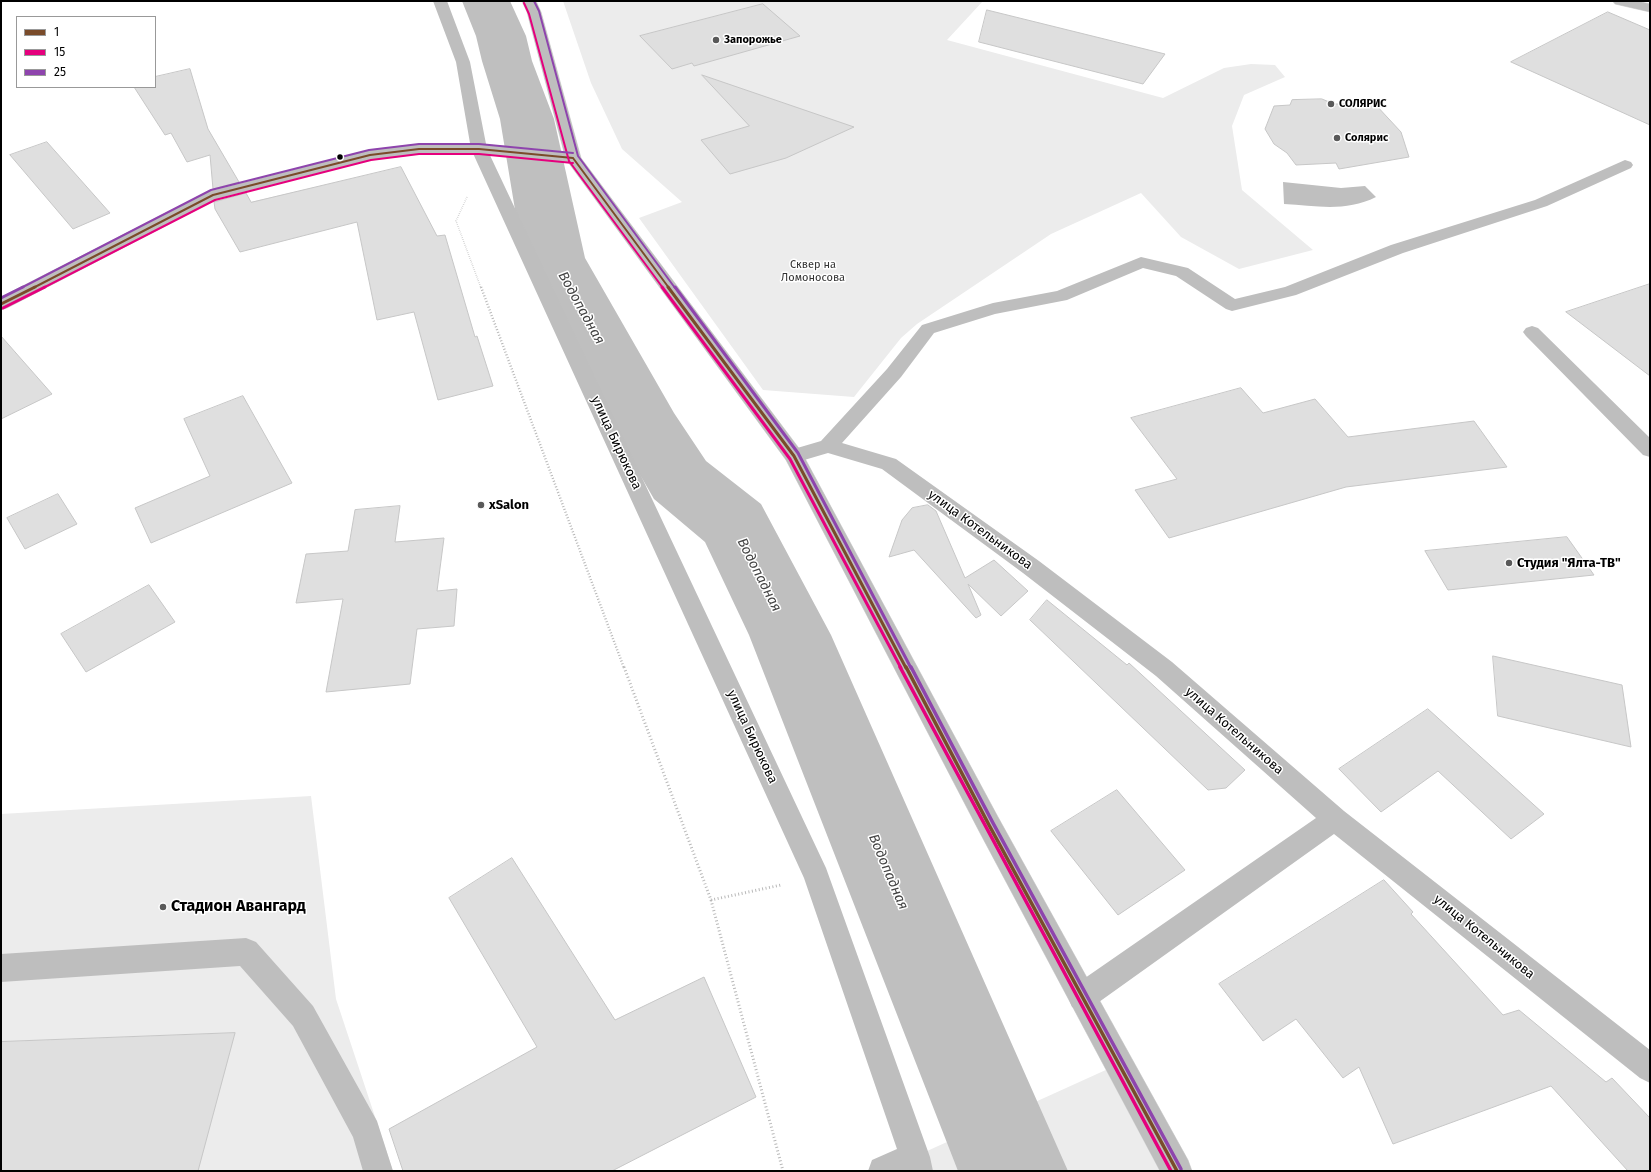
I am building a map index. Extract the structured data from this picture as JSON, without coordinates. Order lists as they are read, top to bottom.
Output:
{
  "streets": {
    "street": ["улица Бирюкова", "улица Котельникова"]
  },
  "water": ["Водопадная"],
  "parks": ["Сквер на Ломоносова"],
  "places": [
    "Запорожье",
    "СОЛЯРИС",
    "Солярис",
    "xSalon",
    "Студия \"Ялта-ТВ\"",
    "Стадион Авангард"
  ],
  "lines": ["transit line 25", "transit line 15", "transit line 1"],
  "legend": ["1", "15", "25"]
}
